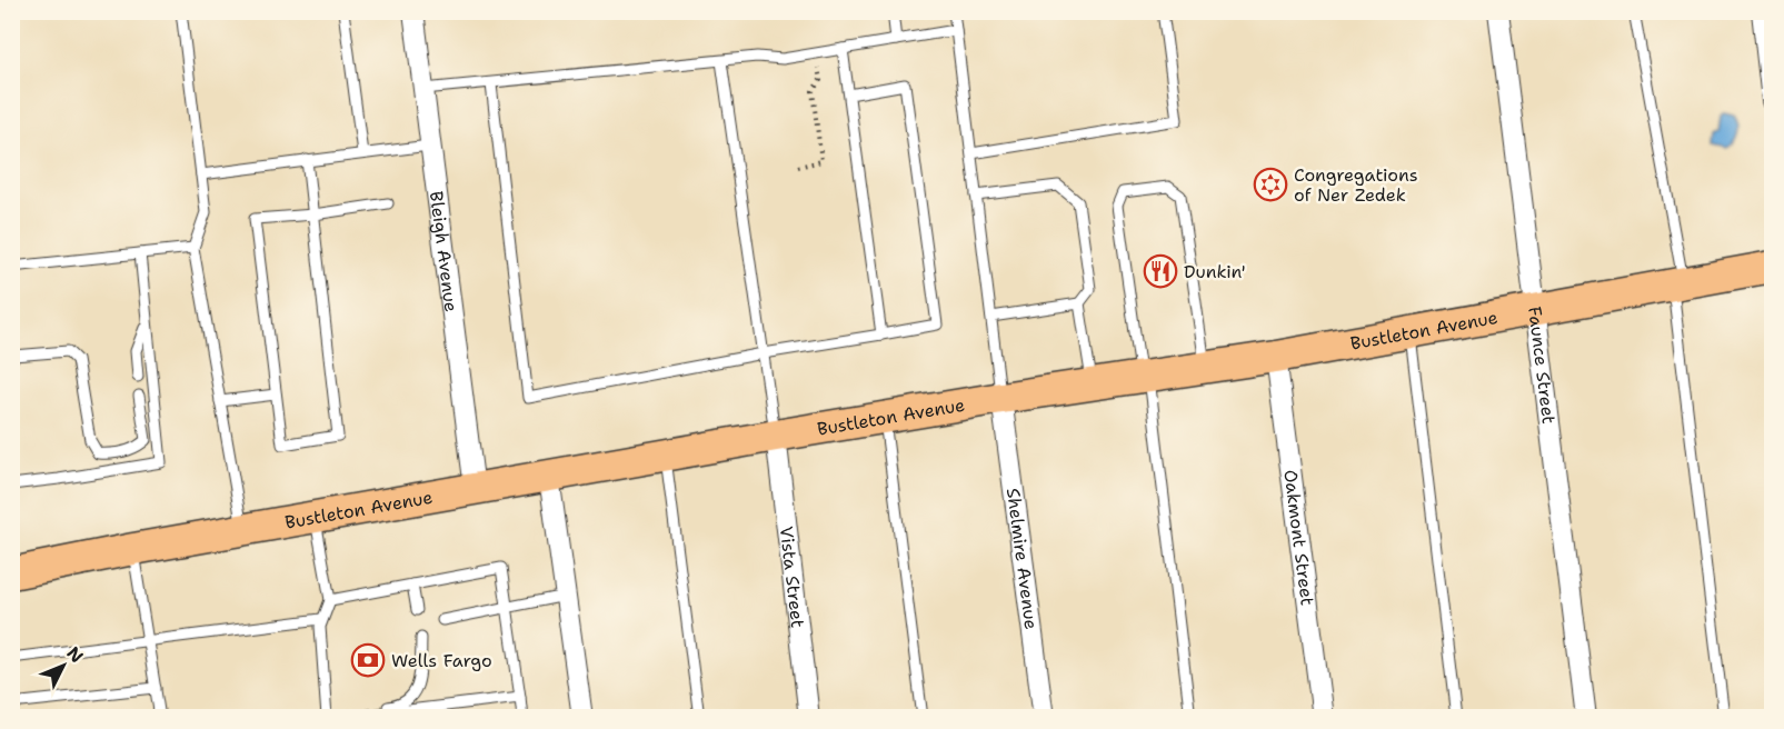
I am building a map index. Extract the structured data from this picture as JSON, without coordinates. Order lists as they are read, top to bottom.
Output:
{
  "streets": {
    "main road": ["Bustleton Avenue"],
    "street": [
      "Bleigh Avenue",
      "Faunce Street",
      "Oakmont Street",
      "Shelmire Avenue",
      "Vista Street"
    ]
  },
  "crossings": [
    ["Bleigh Avenue", "Bustleton Avenue"],
    ["Bustleton Avenue", "Faunce Street"],
    ["Bustleton Avenue", "Oakmont Street"],
    ["Bustleton Avenue", "Shelmire Avenue"],
    ["Bustleton Avenue", "Vista Street"]
  ],
  "places": {
    "synagogue": ["Congregations of Ner Zedek"],
    "restaurant": ["Dunkin'"],
    "bank": ["Wells Fargo"]
  },
  "north": "top right"
}
